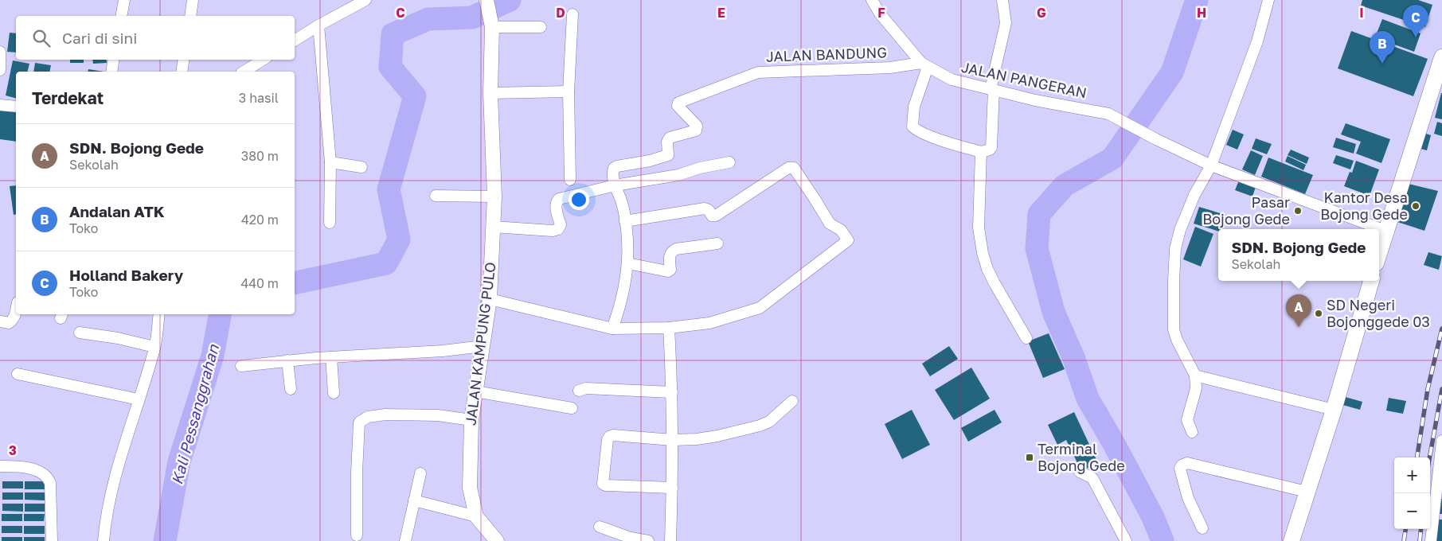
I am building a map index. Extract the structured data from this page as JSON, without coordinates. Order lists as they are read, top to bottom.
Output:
{
  "streets": {
    "street": ["JALAN BANDUNG", "JALAN PANGERAN", "JALAN KAMPUNG PULO"]
  },
  "crossings": [
    ["JALAN BANDUNG", "JALAN PANGERAN"]
  ],
  "water": ["Kali Pessanggrahan"],
  "places": {
    "other": ["Kantor Desa Bojong Gede", "Pasar Bojong Gede", "SD Negeri Bojonggede 03"],
    "transit": ["Terminal Bojong Gede"]
  },
  "page": {
    "pins": ["C", "B", "A"],
    "search": "Cari di sini",
    "heading": ["Terdekat", "3 hasil"],
    "list": [
      {
        "mark": "A",
        "name": "SDN. Bojong Gede",
        "note": "Sekolah",
        "value": "380 m"
      },
      {
        "mark": "B",
        "name": "Andalan ATK",
        "note": "Toko",
        "value": "420 m"
      },
      {
        "mark": "C",
        "name": "Holland Bakery",
        "note": "Toko",
        "value": "440 m"
      }
    ],
    "popup": ["SDN. Bojong Gede", "Sekolah"],
    "map_buttons": ["+", "−"]
  },
  "grid": {
    "columns": [
      "C",
      "D",
      "E",
      "F",
      "G",
      "H",
      "I"
    ],
    "rows": ["3"]
  }
}
